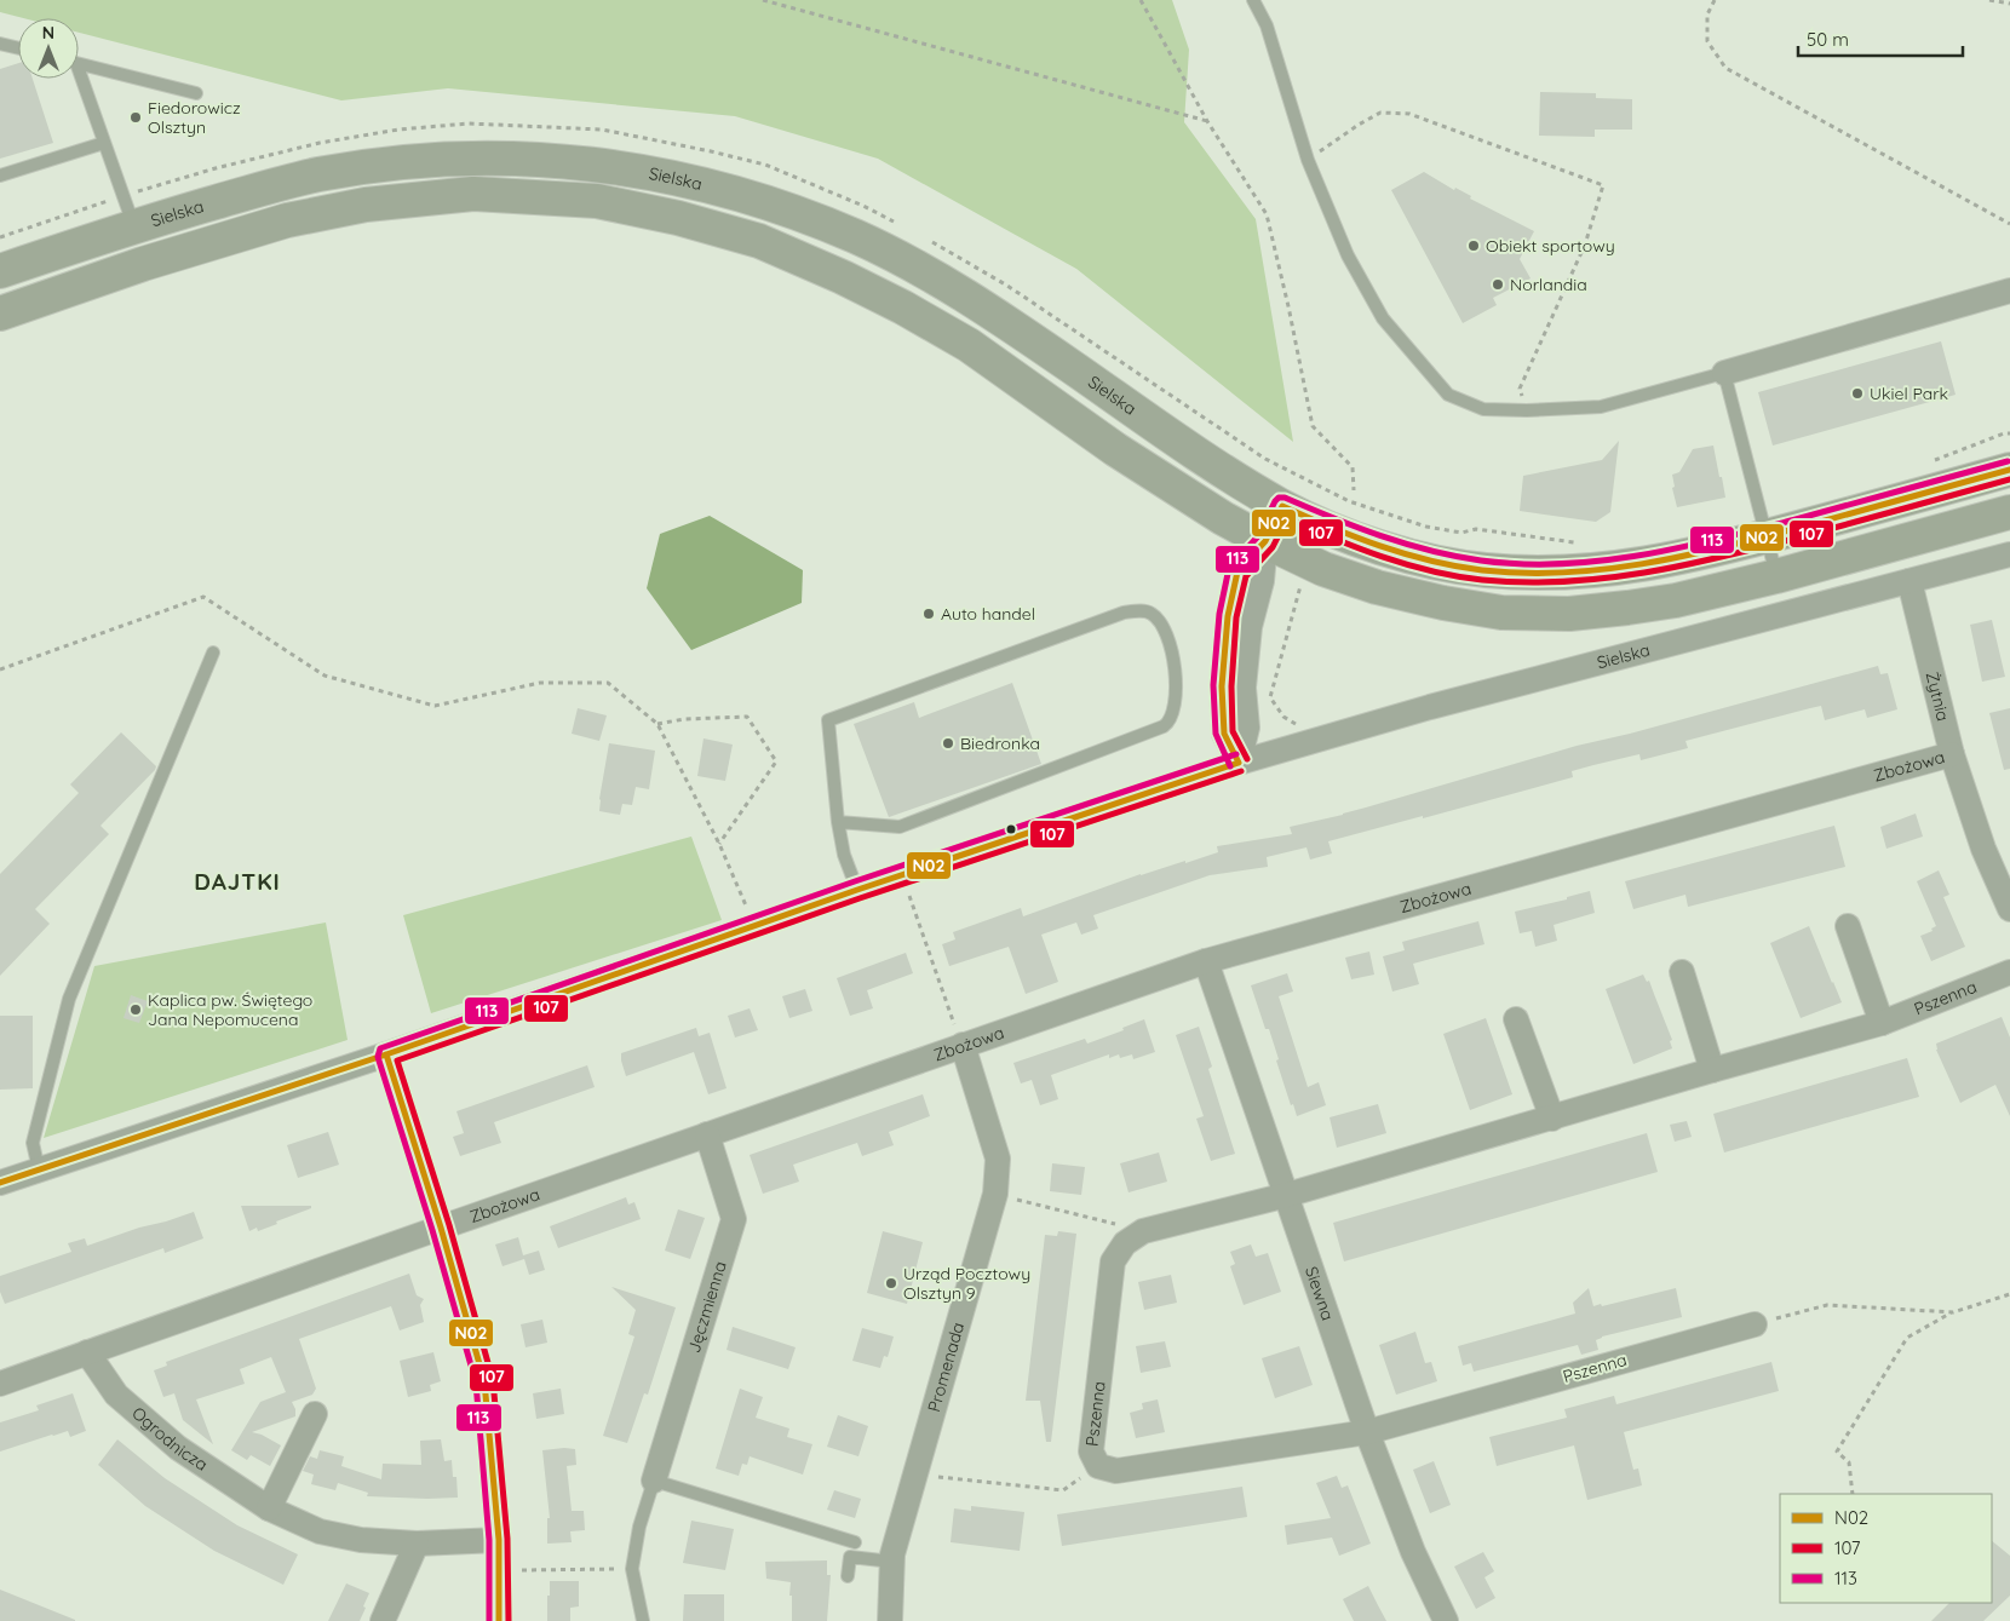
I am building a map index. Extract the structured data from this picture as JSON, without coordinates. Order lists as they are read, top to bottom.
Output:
{
  "streets": {
    "main road": ["Sielska"],
    "street": [
      "Żytnia",
      "Zbożowa",
      "Pszenna",
      "Siewna",
      "Jęczmienna",
      "Promenada",
      "Ogrodnicza"
    ]
  },
  "crossings": [
    ["Sielska", "Żytnia"],
    ["Żytnia", "Zbożowa"],
    ["Zbożowa", "Siewna"],
    ["Zbożowa", "Jęczmienna"],
    ["Zbożowa", "Promenada"],
    ["Zbożowa", "Ogrodnicza"],
    ["Pszenna", "Siewna"]
  ],
  "districts": ["DAJTKI"],
  "places": [
    "Fiedorowicz Olsztyn",
    "Obiekt sportowy",
    "Norlandia",
    "Ukiel Park",
    "Auto handel",
    "Biedronka",
    "Kaplica pw. Świętego Jana Nepomucena",
    "Urząd Pocztowy Olsztyn 9"
  ],
  "lines": ["transit line 113", "transit line N02", "transit line 107"],
  "legend": ["N02", "107", "113"],
  "scale_bar": "50 m",
  "north": "top"
}
